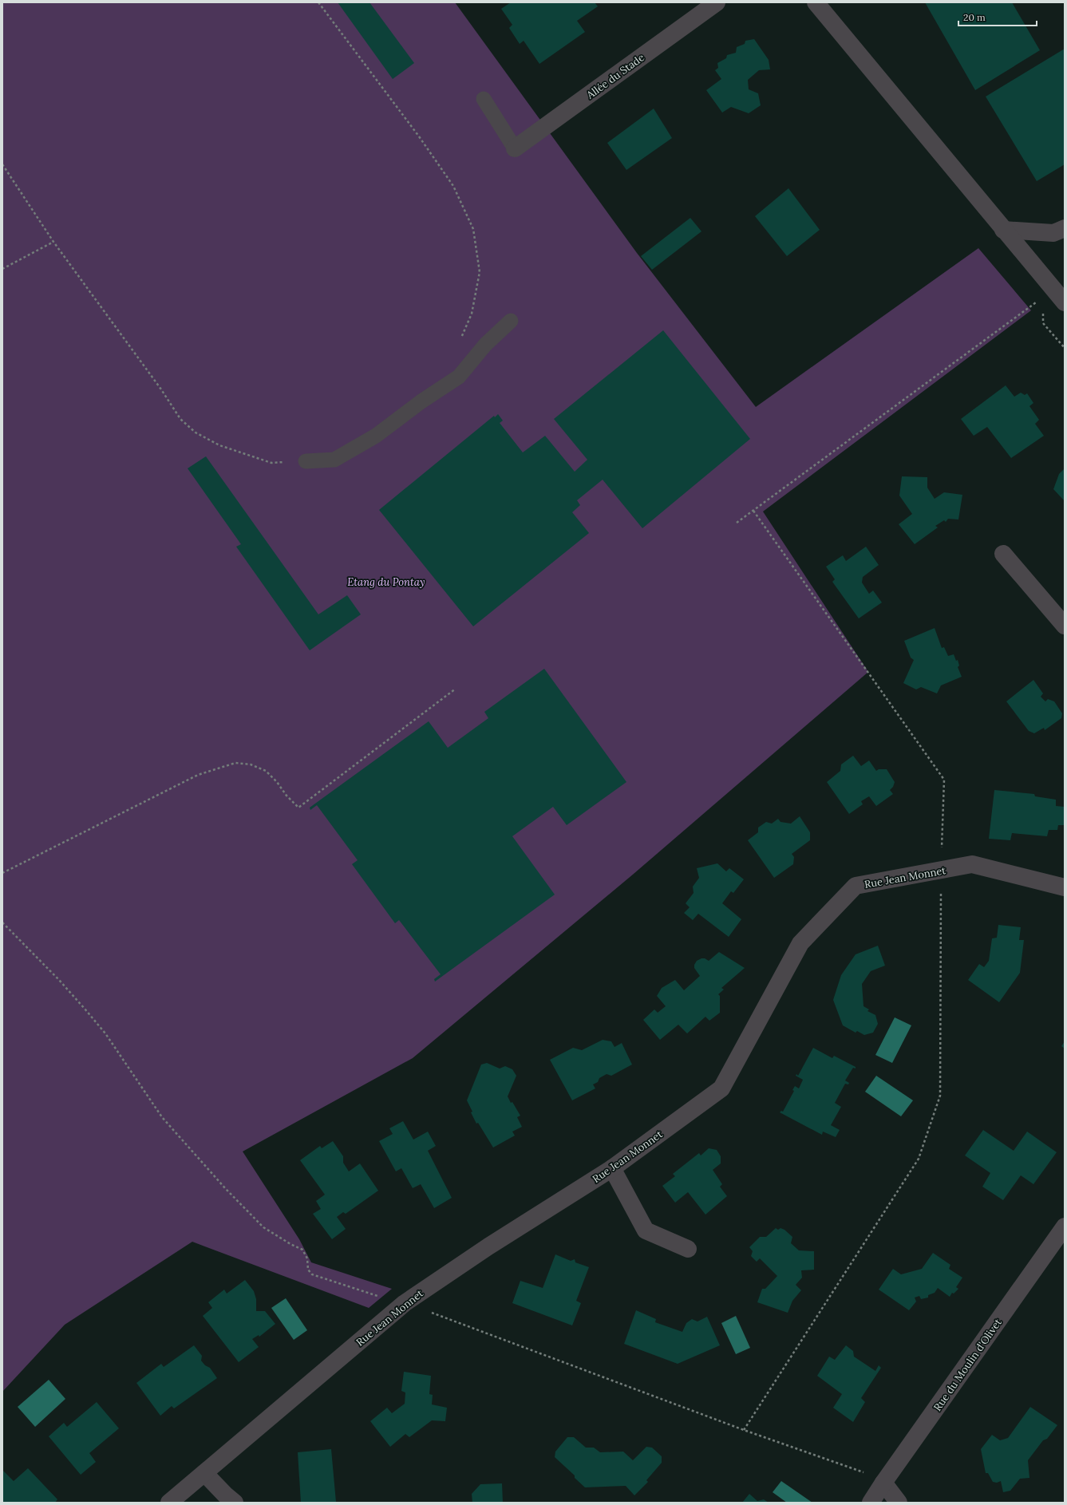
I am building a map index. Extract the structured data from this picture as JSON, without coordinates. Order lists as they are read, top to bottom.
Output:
{
  "streets": {
    "street": ["Allée du Stade", "Rue Jean Monnet", "Rue du Moulin d'Olivet"]
  },
  "parks": ["Etang du Pontay"],
  "scale_bar": "20 m"
}
